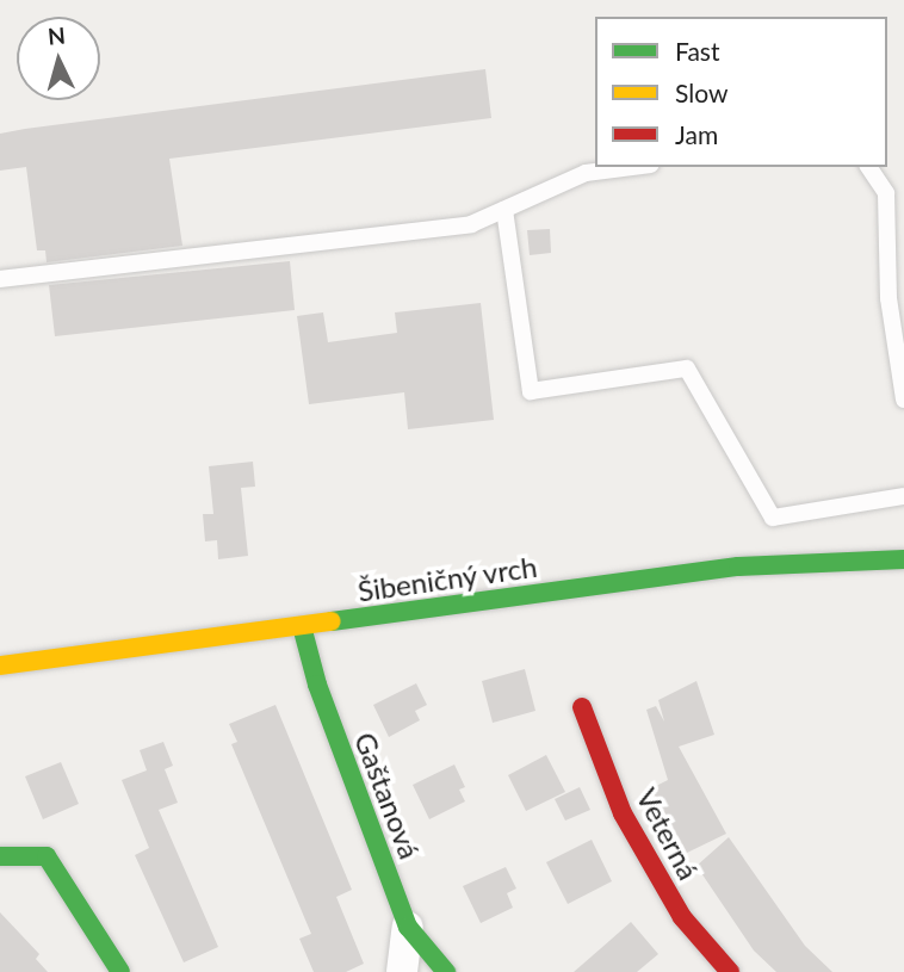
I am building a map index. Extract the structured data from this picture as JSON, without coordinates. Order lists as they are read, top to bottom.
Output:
{
  "streets": {
    "street": ["Šibeničný vrch", "Gaštanová", "Veterná"]
  },
  "crossings": [
    ["Šibeničný vrch", "Gaštanová"]
  ],
  "legend": ["Fast", "Slow", "Jam"],
  "north": "top"
}
